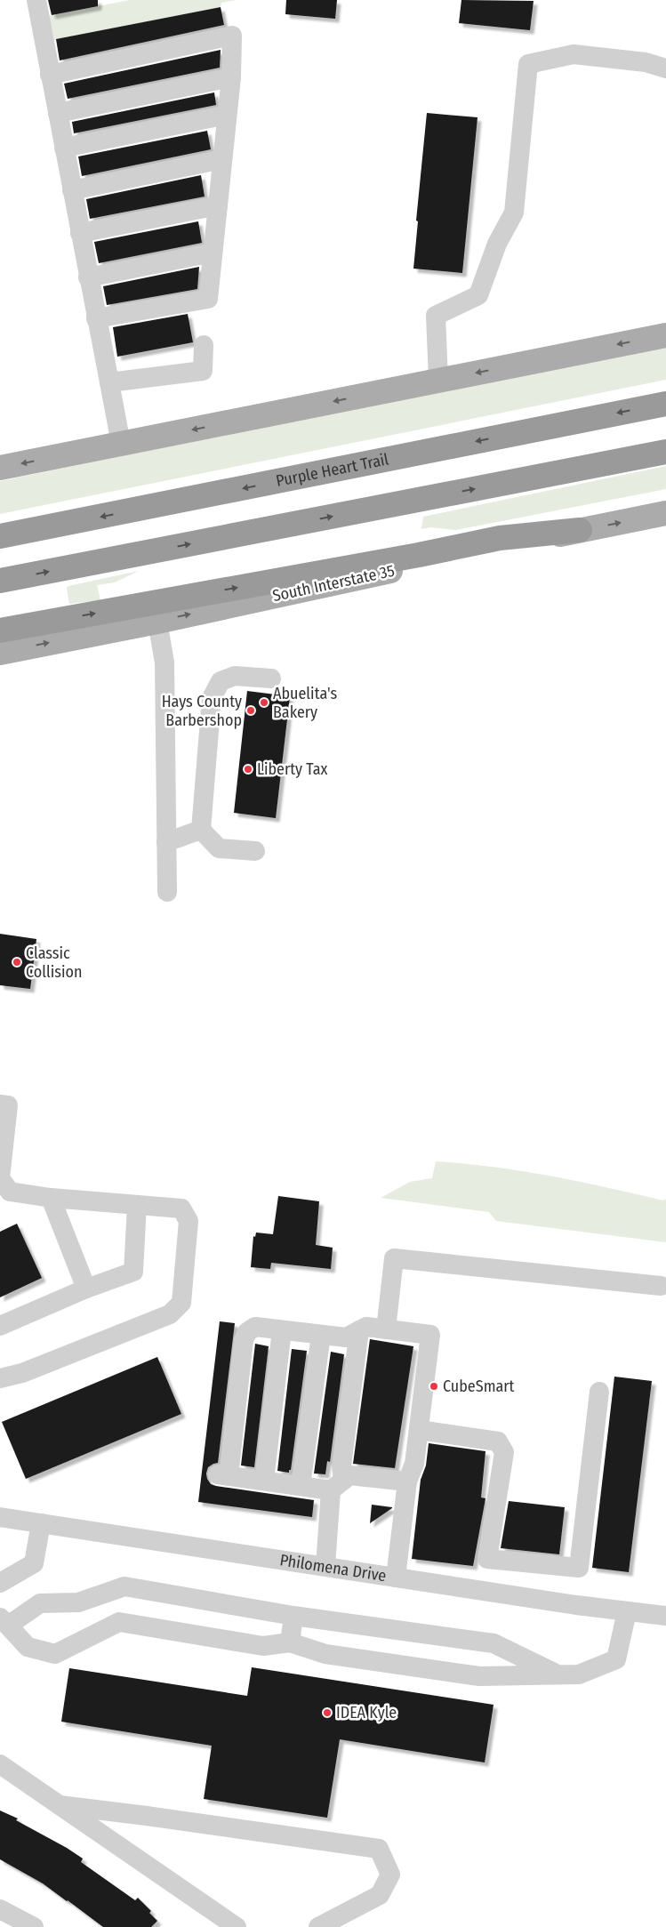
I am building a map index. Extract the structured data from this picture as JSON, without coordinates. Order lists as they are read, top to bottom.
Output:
{
  "streets": {
    "highway": ["Purple Heart Trail"],
    "main road": ["South Interstate 35"],
    "street": ["Philomena Drive"]
  },
  "places": [
    "Abuelita's Bakery",
    "Hays County Barbershop",
    "Liberty Tax",
    "Classic Collision",
    "CubeSmart",
    "IDEA Kyle"
  ]
}
